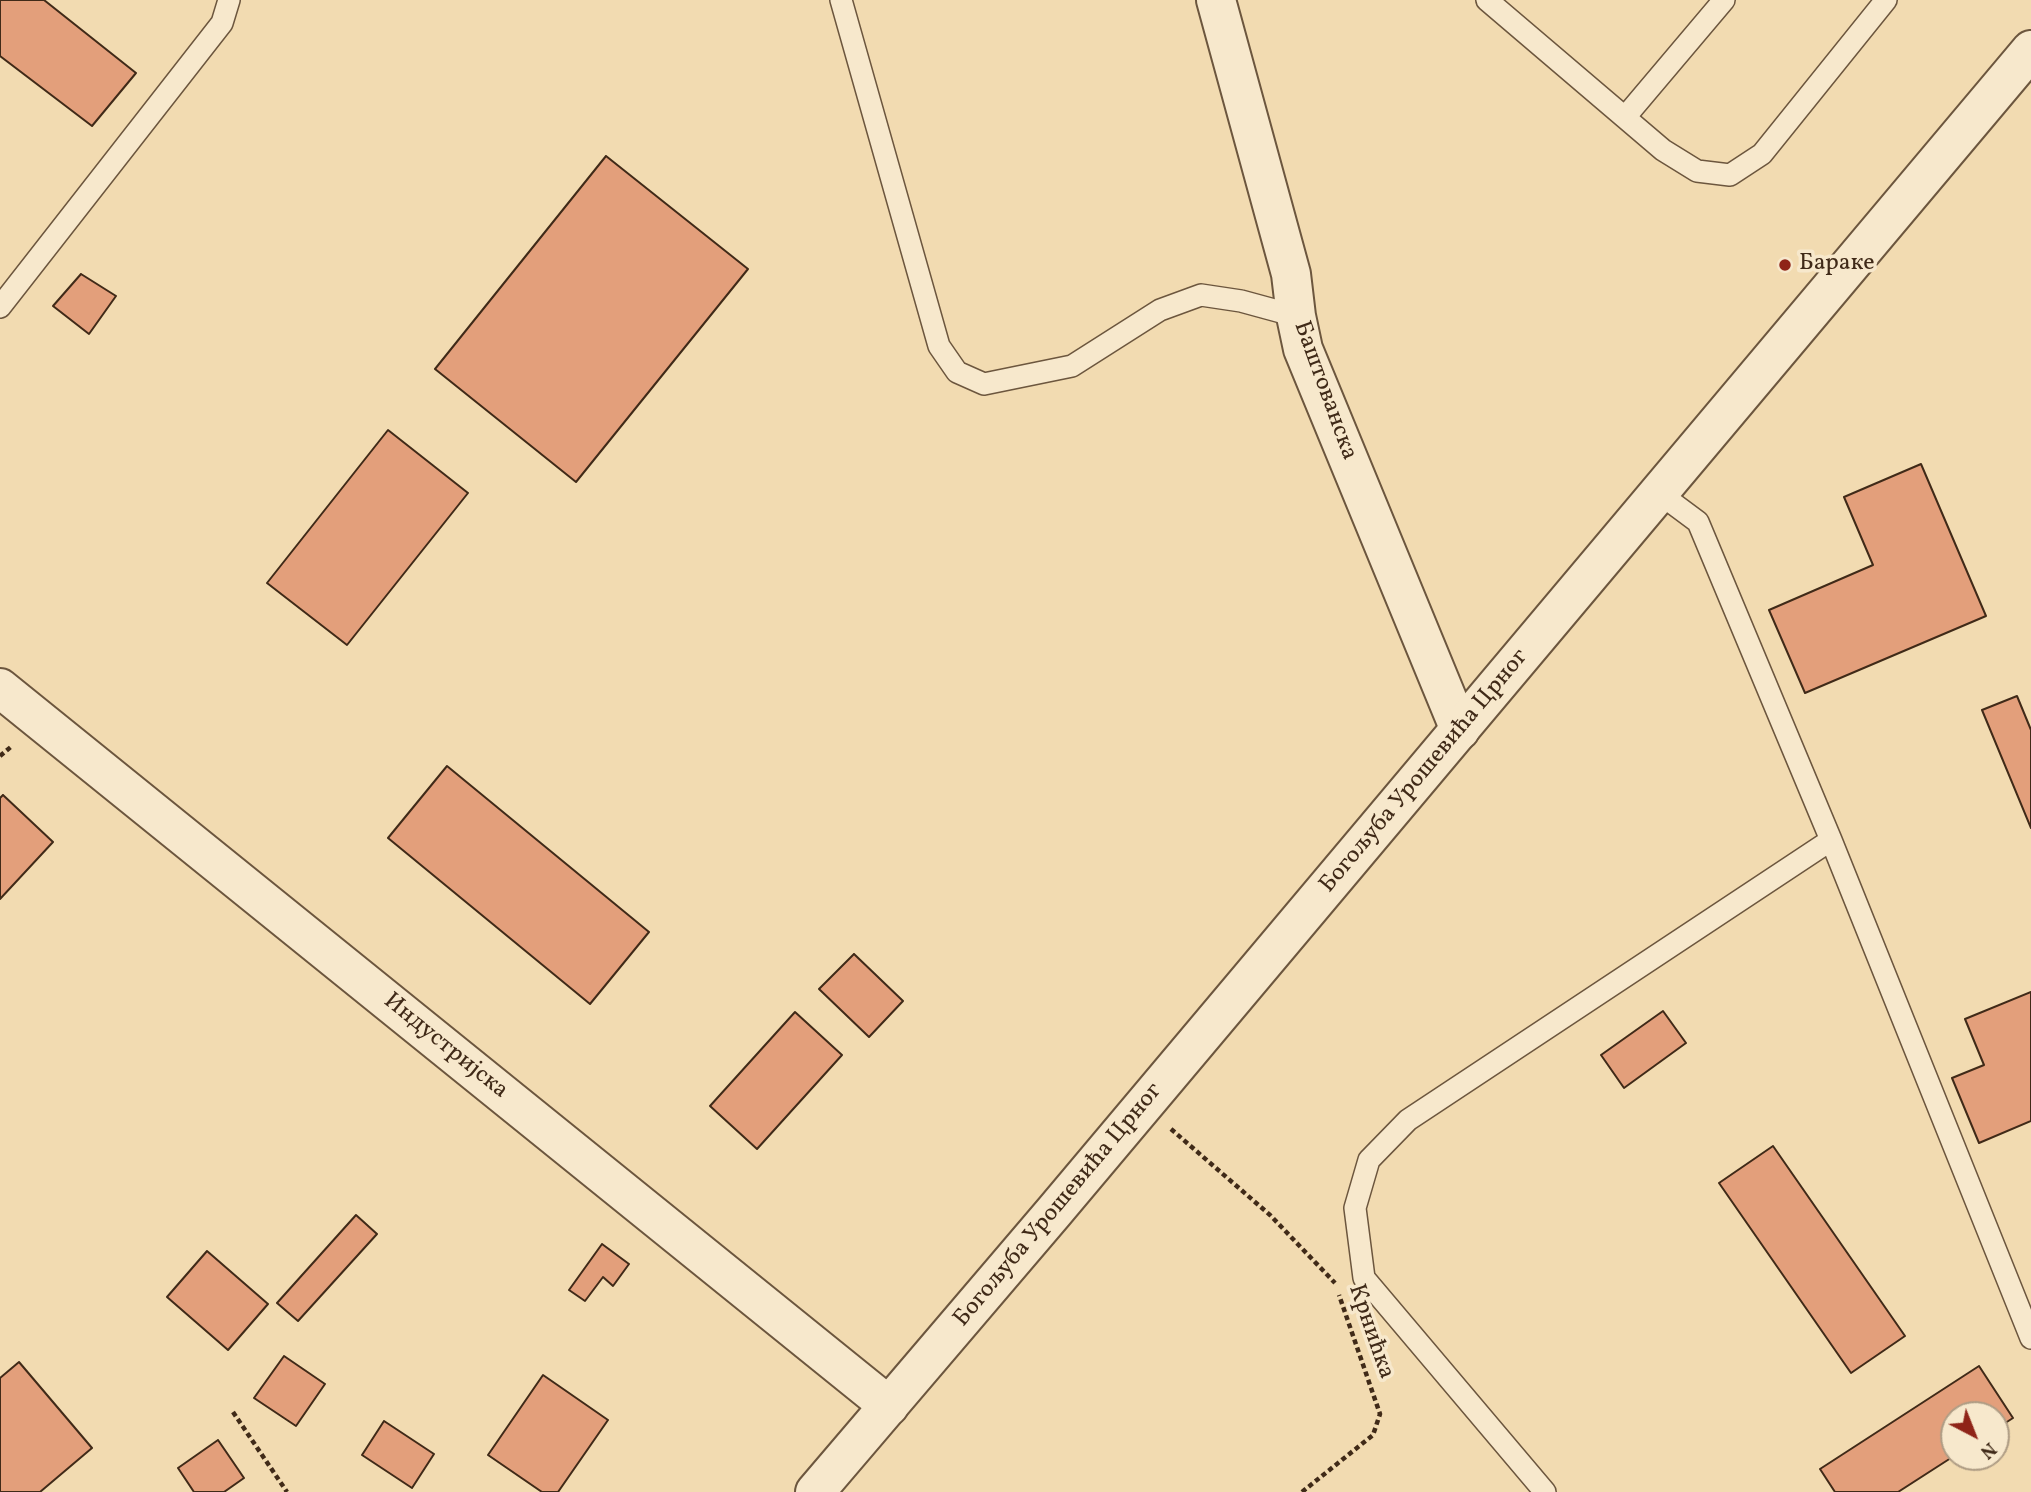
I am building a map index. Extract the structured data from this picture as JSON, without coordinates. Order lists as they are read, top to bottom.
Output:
{
  "streets": {
    "street": ["Баштованска", "Богољуба Урошевића Црног", "Индустријска"],
    "path": ["Крнићка"]
  },
  "crossings": [
    ["Баштованска", "Богољуба Урошевића Црног"],
    ["Богољуба Урошевића Црног", "Индустријска"],
    ["Богољуба Урошевића Црног", "Крнићка"]
  ],
  "places": ["Бараке"],
  "north": "bottom right"
}
